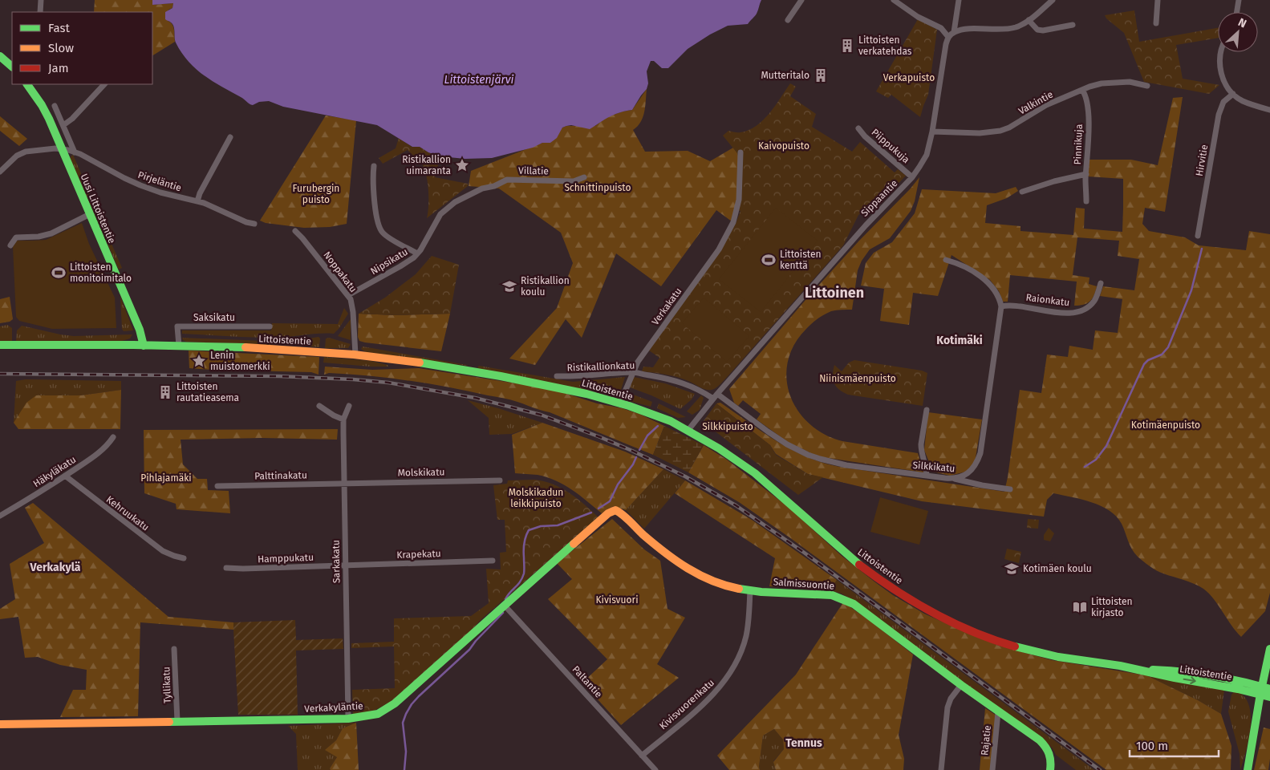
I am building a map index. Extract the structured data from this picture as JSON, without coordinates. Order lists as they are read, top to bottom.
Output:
{
  "streets": {
    "street": [
      "Valkintie",
      "Pinnikuja",
      "Piippukuja",
      "Hirvitie",
      "Villatie",
      "Pirjeläntie",
      "Sippaantie",
      "Uusi Littoistentie",
      "Nipsikatu",
      "Noppakatu",
      "Raionkatu",
      "Verkakatu",
      "Saksikatu",
      "Littoistentie",
      "Ristikallionkatu",
      "Silkkikatu",
      "Häkyläkatu",
      "Molskikatu",
      "Palttinakatu",
      "Kehruukatu",
      "Krapekatu",
      "Hamppukatu",
      "Sarkakatu",
      "Salmissuontie",
      "Paltantie",
      "Tyllikatu",
      "Kivisvuorenkatu",
      "Verkakyläntie",
      "Rajatie"
    ]
  },
  "crossings": [
    ["Valkintie", "Pinnikuja"],
    ["Valkintie", "Sippaantie"],
    ["Piippukuja", "Sippaantie"],
    ["Villatie", "Nipsikatu"],
    ["Pirjeläntie", "Uusi Littoistentie"],
    ["Sippaantie", "Littoistentie"],
    ["Sippaantie", "Ristikallionkatu"],
    ["Sippaantie", "Silkkikatu"],
    ["Uusi Littoistentie", "Littoistentie"],
    ["Nipsikatu", "Noppakatu"],
    ["Noppakatu", "Littoistentie"],
    ["Raionkatu", "Silkkikatu"],
    ["Verkakatu", "Littoistentie"],
    ["Verkakatu", "Ristikallionkatu"],
    ["Saksikatu", "Littoistentie"],
    ["Häkyläkatu", "Kehruukatu"],
    ["Molskikatu", "Palttinakatu"],
    ["Molskikatu", "Sarkakatu"],
    ["Palttinakatu", "Sarkakatu"],
    ["Krapekatu", "Hamppukatu"],
    ["Krapekatu", "Sarkakatu"],
    ["Hamppukatu", "Sarkakatu"],
    ["Sarkakatu", "Verkakyläntie"],
    ["Salmissuontie", "Kivisvuorenkatu"],
    ["Salmissuontie", "Verkakyläntie"],
    ["Salmissuontie", "Rajatie"],
    ["Paltantie", "Kivisvuorenkatu"],
    ["Paltantie", "Verkakyläntie"],
    ["Tyllikatu", "Verkakyläntie"]
  ],
  "districts": [
    "Littoinen",
    "Kotimäki",
    "Verkakylä",
    "Tennus"
  ],
  "water": ["Littoistenjärvi"],
  "parks": [
    "Verkapuisto",
    "Kaivopuisto",
    "Schnittinpuisto",
    "Furubergin puisto",
    "Niinismäenpuisto",
    "Kotimäenpuisto",
    "Silkkipuisto",
    "Pihlajamäki",
    "Molskikadun leikkipuisto",
    "Kivisvuori"
  ],
  "places": {
    "building": ["Littoisten verkatehdas", "Mutteritalo", "Littoisten rautatieasema"],
    "place": ["Ristikallion uimaranta", "Lenin muistomerkki"],
    "sports": ["Littoisten kenttä", "Littoisten monitoimitalo"],
    "school or university": ["Ristikallion koulu", "Kotimäen koulu"],
    "library": ["Littoisten kirjasto"]
  },
  "legend": ["Fast", "Slow", "Jam"],
  "scale_bar": "100 m",
  "north": "top right"
}
